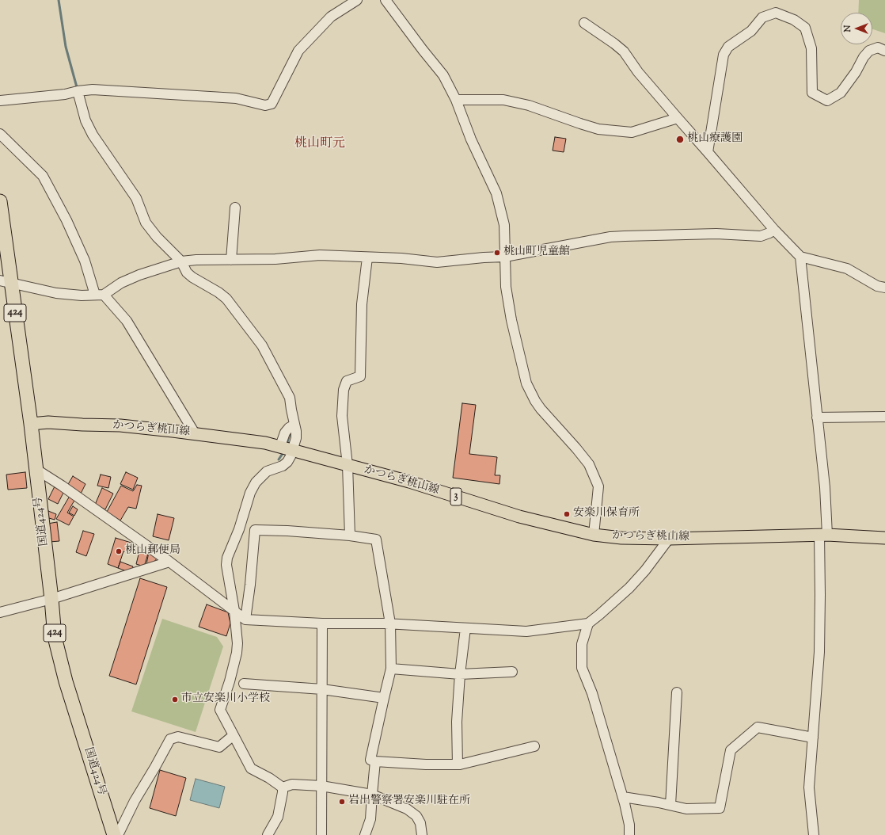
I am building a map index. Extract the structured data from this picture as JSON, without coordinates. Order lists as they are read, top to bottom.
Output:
{
  "streets": {
    "highway": ["424", "国道424号"],
    "main road": ["かつらぎ桃山線", "3"]
  },
  "crossings": [
    ["かつらぎ桃山線", "国道424号"]
  ],
  "districts": ["桃山町元"],
  "places": [
    "桃山療護園",
    "桃山町児童館",
    "安楽川保育所",
    "桃山郵便局",
    "市立安楽川小学校",
    "岩出警察署安楽川駐在所"
  ],
  "north": "left"
}
